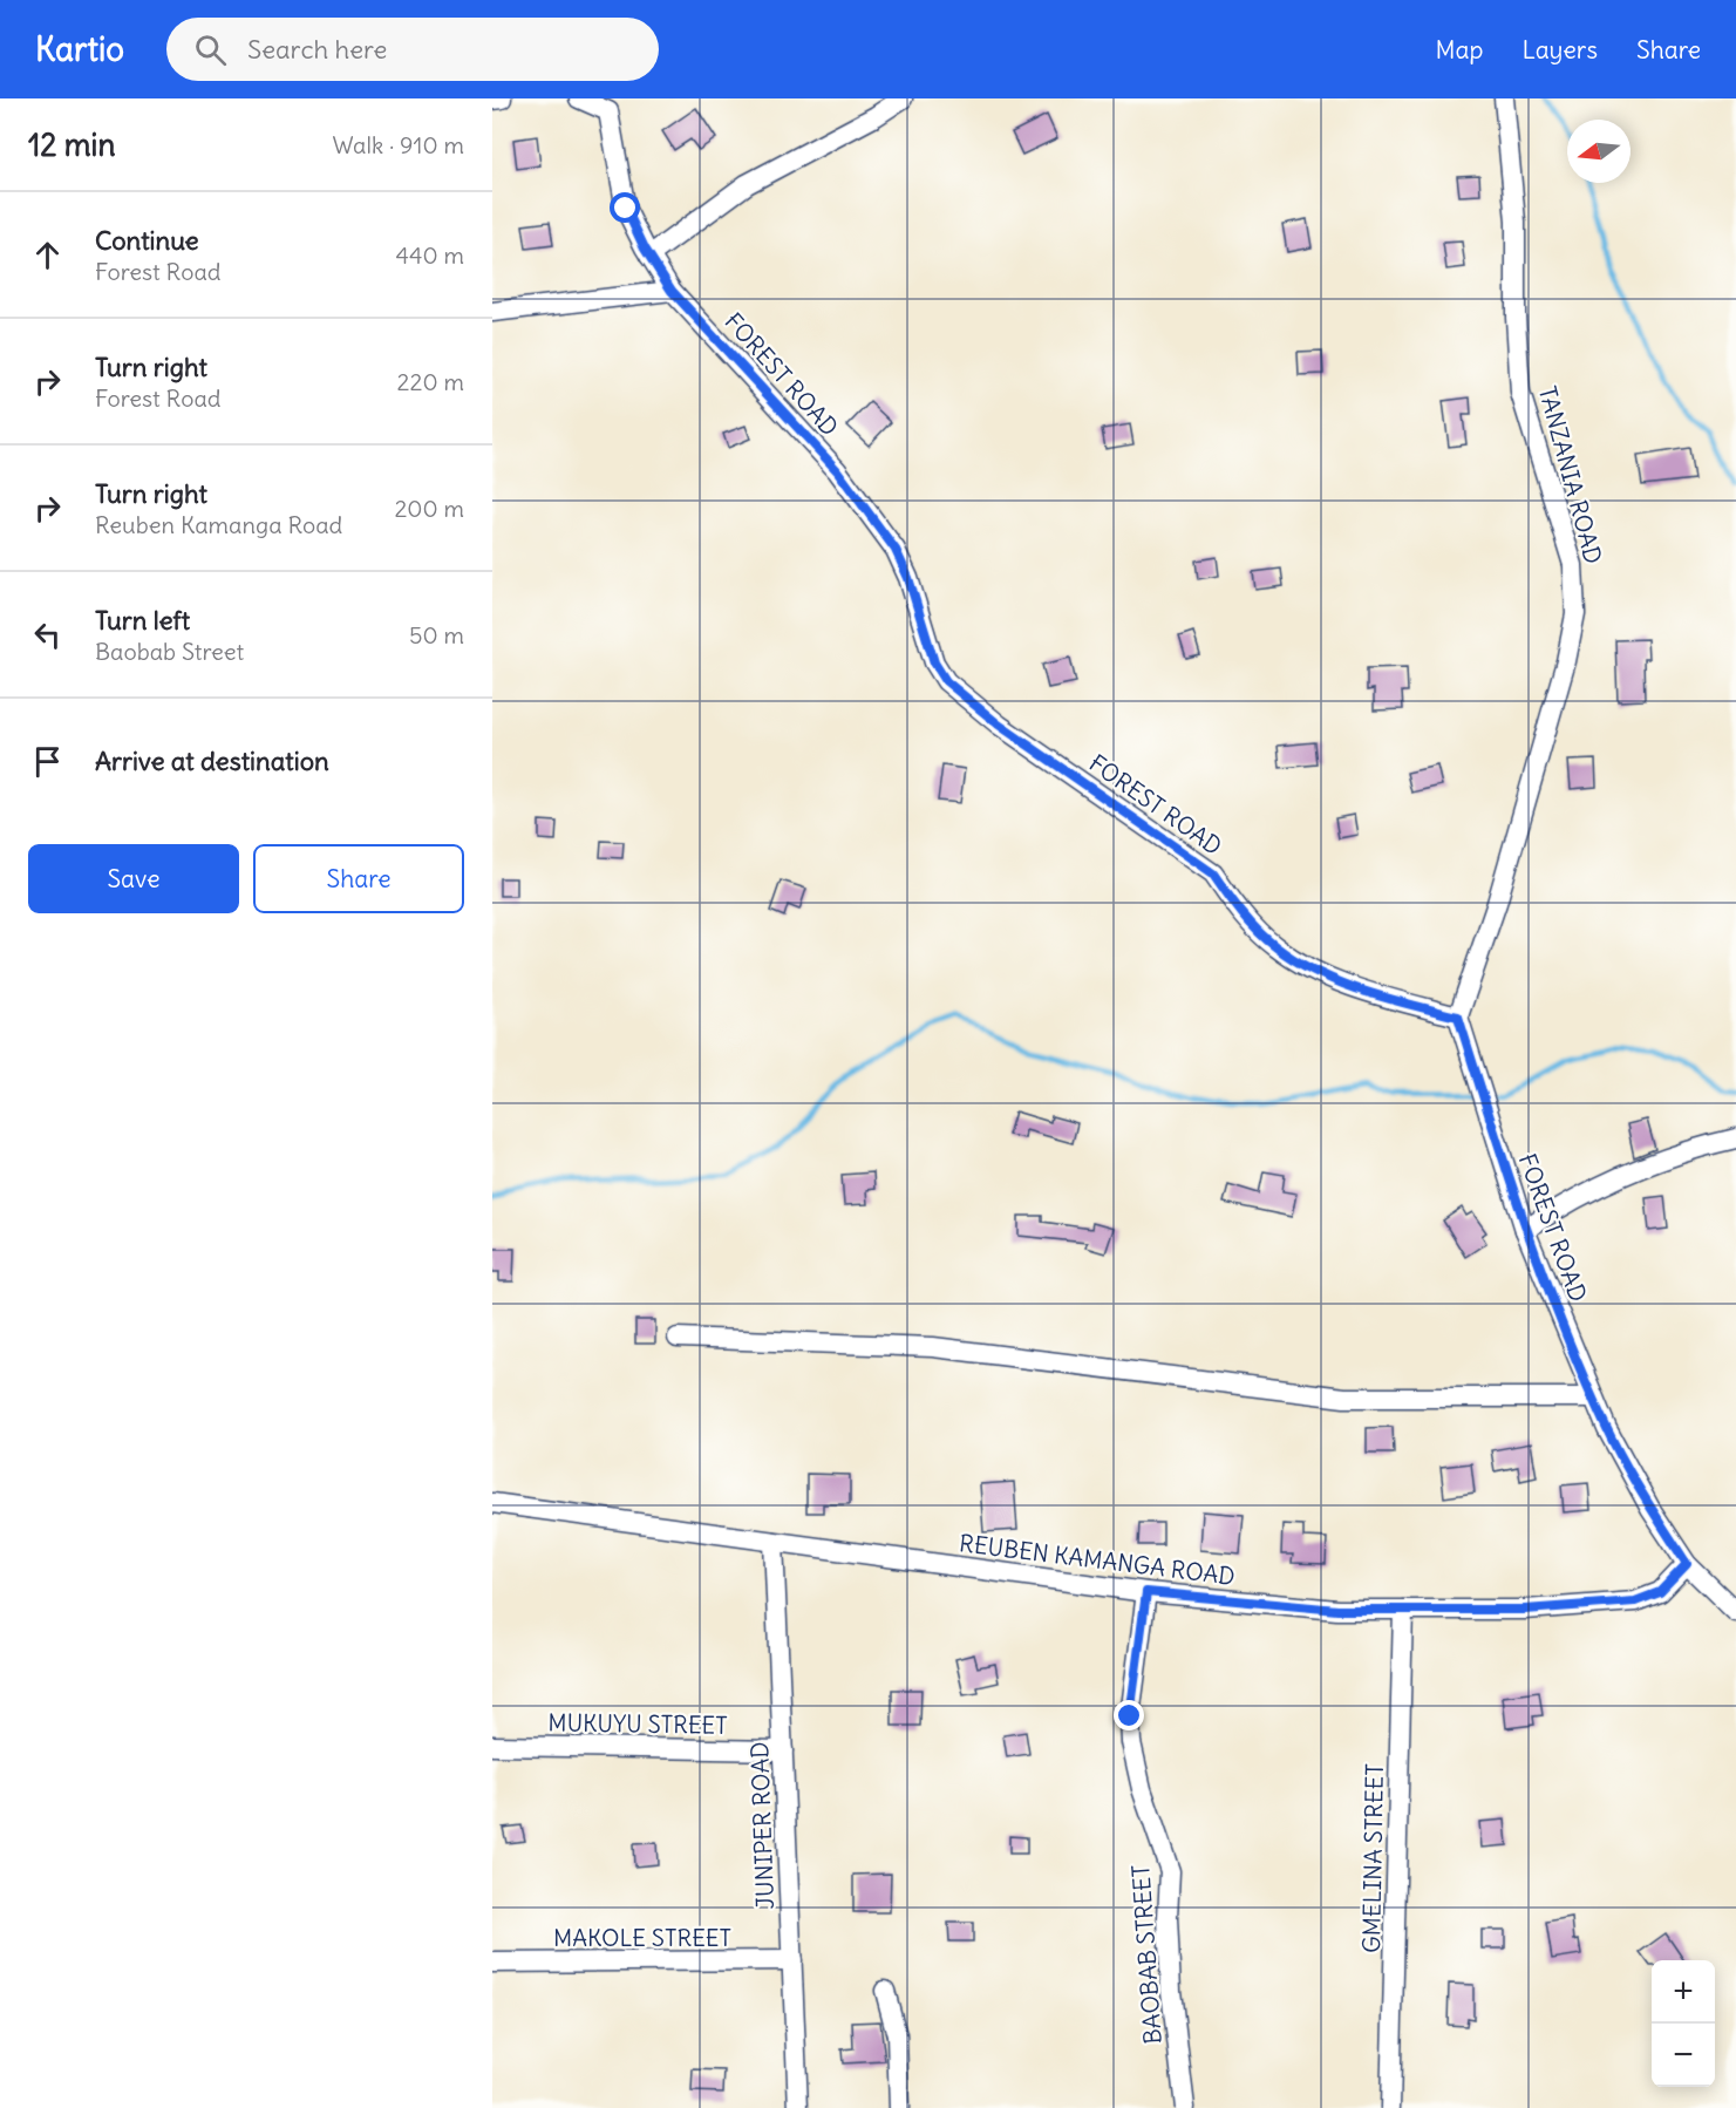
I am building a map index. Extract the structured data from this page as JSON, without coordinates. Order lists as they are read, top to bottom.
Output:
{
  "streets": {
    "street": [
      "FOREST ROAD",
      "TANZANIA ROAD",
      "REUBEN KAMANGA ROAD",
      "MUKUYU STREET",
      "JUNIPER ROAD",
      "GMELINA STREET",
      "MAKOLE STREET",
      "BAOBAB STREET"
    ]
  },
  "crossings": [
    ["FOREST ROAD", "TANZANIA ROAD"],
    ["FOREST ROAD", "REUBEN KAMANGA ROAD"],
    ["REUBEN KAMANGA ROAD", "JUNIPER ROAD"],
    ["REUBEN KAMANGA ROAD", "GMELINA STREET"],
    ["REUBEN KAMANGA ROAD", "BAOBAB STREET"],
    ["MUKUYU STREET", "JUNIPER ROAD"],
    ["JUNIPER ROAD", "MAKOLE STREET"]
  ],
  "north": "left",
  "page": {
    "header": "Kartio",
    "search": "Search here",
    "nav": ["Map", "Layers", "Share"],
    "heading": ["12 min", "Walk · 910 m"],
    "list": [
      ["Continue", "Forest Road", "440 m"],
      ["Turn right", "Forest Road", "220 m"],
      ["Turn right", "Reuben Kamanga Road", "200 m"],
      ["Turn left", "Baobab Street", "50 m"],
      "Arrive at destination"
    ],
    "buttons": ["Save", "Share"],
    "map_buttons": ["+", "−"]
  }
}
